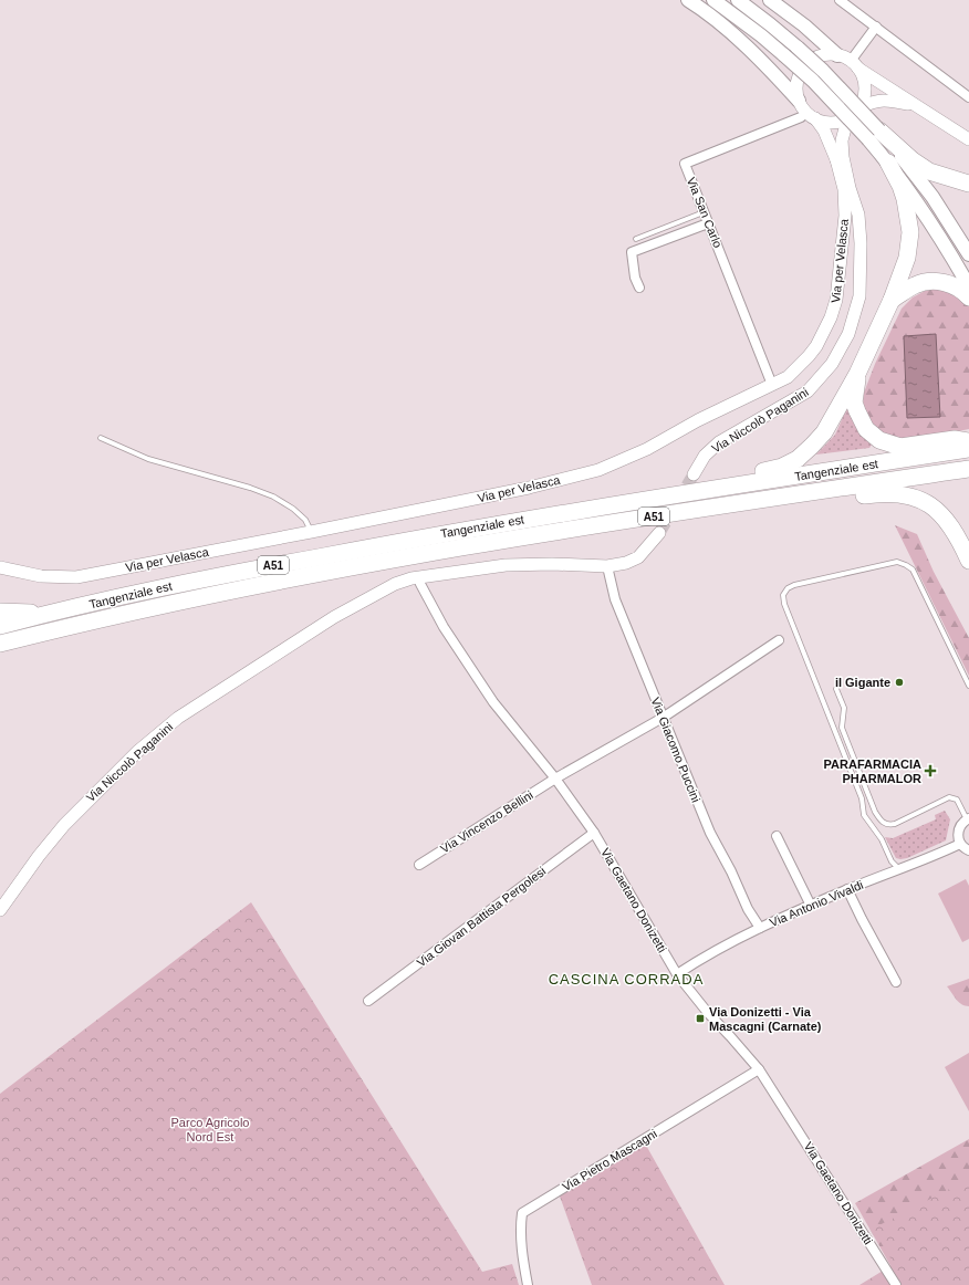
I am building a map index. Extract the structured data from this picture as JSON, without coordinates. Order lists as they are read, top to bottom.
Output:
{
  "streets": {
    "highway": ["Tangenziale est", "A51"],
    "street": [
      "Via San Carlo",
      "Via per Velasca",
      "Via Niccolò Paganini",
      "Via Giacomo Puccini",
      "Via Vincenzo Bellini",
      "Via Gaetano Donizetti",
      "Via Antonio Vivaldi",
      "Via Giovan Battista Pergolesi",
      "Via Pietro Mascagni"
    ]
  },
  "crossings": [
    ["Via San Carlo", "Via per Velasca"],
    ["Via San Carlo", "Via Niccolò Paganini"],
    ["Via per Velasca", "Via Niccolò Paganini"],
    ["Via Niccolò Paganini", "Via Giacomo Puccini"],
    ["Via Niccolò Paganini", "Via Gaetano Donizetti"],
    ["Via Giacomo Puccini", "Via Vincenzo Bellini"],
    ["Via Giacomo Puccini", "Via Antonio Vivaldi"],
    ["Via Vincenzo Bellini", "Via Gaetano Donizetti"],
    ["Via Gaetano Donizetti", "Via Antonio Vivaldi"],
    ["Via Gaetano Donizetti", "Via Giovan Battista Pergolesi"],
    ["Via Gaetano Donizetti", "Via Pietro Mascagni"]
  ],
  "districts": ["CASCINA CORRADA"],
  "parks": ["Parco Agricolo Nord Est"],
  "places": {
    "other": ["il Gigante"],
    "health": ["PARAFARMACIA PHARMALOR"],
    "transit": ["Via Donizetti - Via Mascagni (Carnate)"]
  }
}
